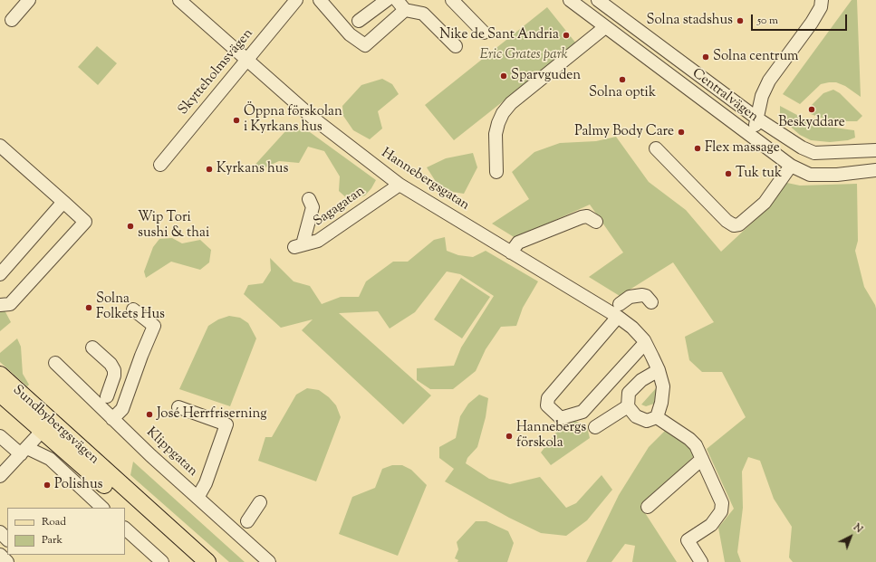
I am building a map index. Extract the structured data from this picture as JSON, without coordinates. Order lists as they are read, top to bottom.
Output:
{
  "streets": {
    "main road": ["Sundbybergsvägen"],
    "street": [
      "Skytteholmsvägen",
      "Centralvägen",
      "Hannebergsgatan",
      "Sagagatan",
      "Klippgatan"
    ]
  },
  "crossings": [
    ["Skytteholmsvägen", "Hannebergsgatan"],
    ["Hannebergsgatan", "Sagagatan"]
  ],
  "parks": ["Eric Grates park"],
  "places": [
    "Solna stadshus",
    "Nike de Sant Andria",
    "Solna centrum",
    "Sparvguden",
    "Solna optik",
    "Beskyddare",
    "Öppna förskolan i Kyrkans hus",
    "Palmy Body Care",
    "Flex massage",
    "Kyrkans hus",
    "Tuk tuk",
    "Wip Tori sushi & thai",
    "Solna Folkets Hus",
    "José Herrfriserning",
    "Hannebergs förskola",
    "Polishus"
  ],
  "legend": ["Road", "Park"],
  "scale_bar": "50 m",
  "north": "top right"
}
